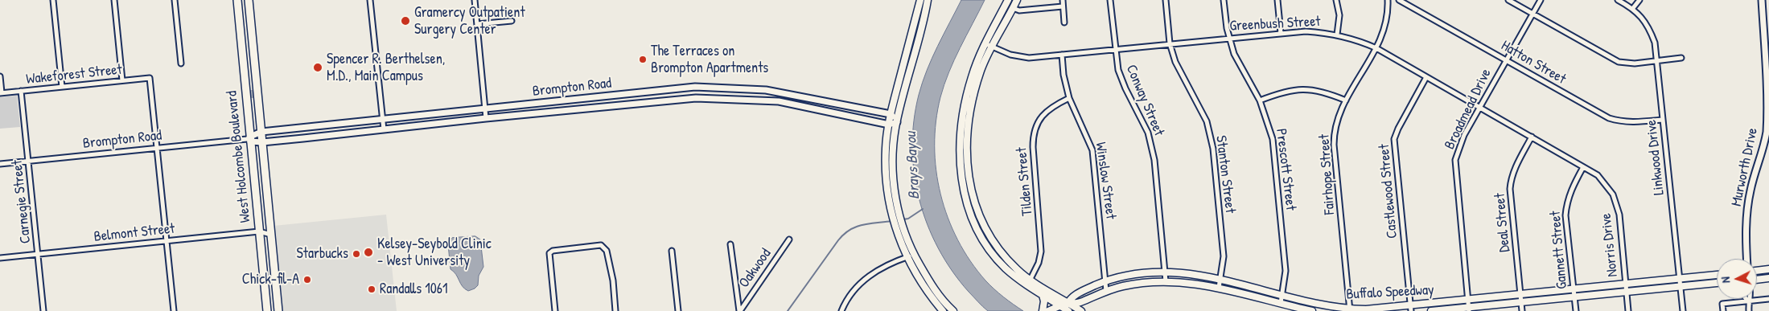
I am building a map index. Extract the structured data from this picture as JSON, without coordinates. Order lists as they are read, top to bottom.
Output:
{
  "streets": {
    "main road": ["West Holcombe Boulevard", "Buffalo Speedway"],
    "street": [
      "Greenbush Street",
      "Hatton Street",
      "Wakeforest Street",
      "Brompton Road",
      "Conway Street",
      "Broadmead Drive",
      "Linkwood Drive",
      "Murworth Drive",
      "Prescott Street",
      "Stanton Street",
      "Fairhope Street",
      "Winslow Street",
      "Tilden Street",
      "Castlewood Street",
      "Carnegie Street",
      "Deal Street",
      "Belmont Street",
      "Norris Drive",
      "Gannett Street",
      "Oakwood"
    ]
  },
  "crossings": [
    ["Greenbush Street", "Conway Street"],
    ["Greenbush Street", "Broadmead Drive"],
    ["Greenbush Street", "Prescott Street"],
    ["Greenbush Street", "Stanton Street"],
    ["Greenbush Street", "Fairhope Street"],
    ["Greenbush Street", "Winslow Street"],
    ["Greenbush Street", "Castlewood Street"],
    ["Greenbush Street", "Deal Street"],
    ["Greenbush Street", "Norris Drive"],
    ["Greenbush Street", "Gannett Street"],
    ["Hatton Street", "Broadmead Drive"],
    ["Hatton Street", "Linkwood Drive"],
    ["Wakeforest Street", "Brompton Road"],
    ["Wakeforest Street", "Carnegie Street"],
    ["Brompton Road", "West Holcombe Boulevard"],
    ["Brompton Road", "Carnegie Street"],
    ["Conway Street", "Buffalo Speedway"],
    ["Broadmead Drive", "Buffalo Speedway"],
    ["West Holcombe Boulevard", "Belmont Street"],
    ["Linkwood Drive", "Buffalo Speedway"],
    ["Prescott Street", "Buffalo Speedway"],
    ["Stanton Street", "Buffalo Speedway"],
    ["Fairhope Street", "Buffalo Speedway"],
    ["Winslow Street", "Tilden Street"],
    ["Winslow Street", "Buffalo Speedway"],
    ["Castlewood Street", "Buffalo Speedway"],
    ["Carnegie Street", "Belmont Street"],
    ["Deal Street", "Buffalo Speedway"],
    ["Norris Drive", "Gannett Street"],
    ["Norris Drive", "Buffalo Speedway"],
    ["Gannett Street", "Buffalo Speedway"]
  ],
  "water": ["Brays Bayou"],
  "places": [
    "Gramercy Outpatient Surgery Center",
    "The Terraces on Brompton Apartments",
    "Spencer R. Berthelsen, M.D., Main Campus",
    "Kelsey-Seybold Clinic - West University",
    "Starbucks",
    "Chick-fil-A",
    "Randalls 1061"
  ],
  "north": "left"
}
